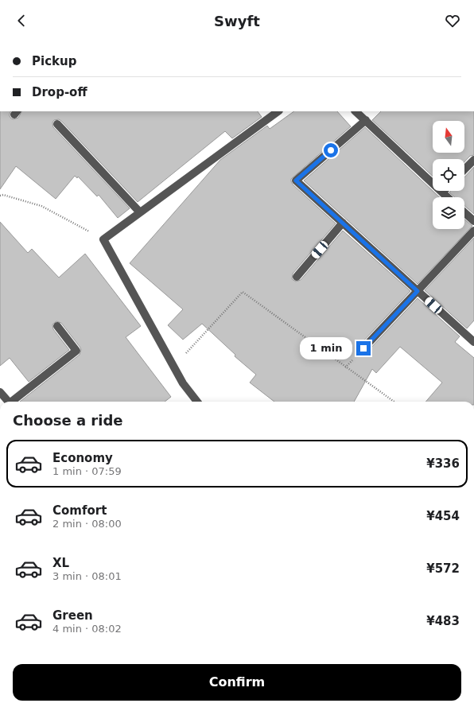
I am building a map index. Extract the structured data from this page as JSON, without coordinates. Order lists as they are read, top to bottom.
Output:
{
  "north": "top",
  "page": {
    "header": "Swyft",
    "banner": ["Pickup", "Drop-off"],
    "bubble": "1 min",
    "heading": "Choose a ride",
    "list": [
      {
        "name": "Economy",
        "note": "1 min · 07:59",
        "value": "¥336"
      },
      {
        "name": "Comfort",
        "note": "2 min · 08:00",
        "value": "¥454"
      },
      {
        "name": "XL",
        "note": "3 min · 08:01",
        "value": "¥572"
      },
      {
        "name": "Green",
        "note": "4 min · 08:02",
        "value": "¥483"
      }
    ],
    "buttons": "Confirm"
  }
}
